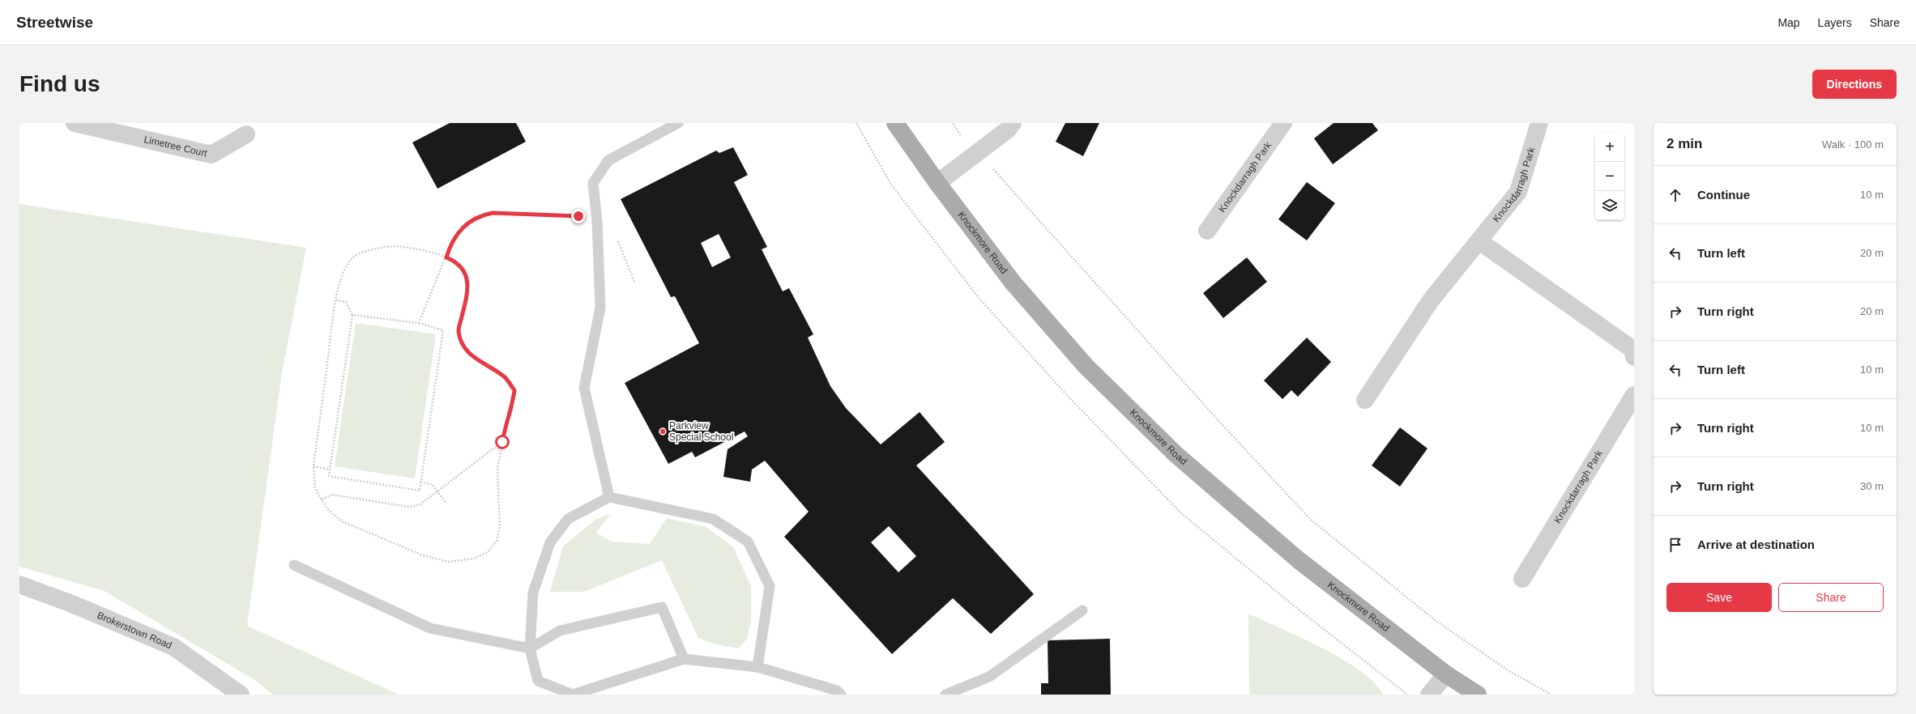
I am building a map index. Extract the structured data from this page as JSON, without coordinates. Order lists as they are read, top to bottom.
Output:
{
  "streets": {
    "main road": ["Knockmore Road"],
    "street": ["Limetree Court", "Knockdarragh Park", "Brokerstown Road"]
  },
  "places": ["Parkview Special School"],
  "page": {
    "header": "Streetwise",
    "nav": ["Map", "Layers", "Share"],
    "buttons": [
      "Directions",
      ["Save", "Share"]
    ],
    "title": "Find us",
    "heading": ["2 min", "Walk · 100 m"],
    "map_buttons": ["+", "−"],
    "list": [
      ["Continue", "10 m"],
      ["Turn left", "20 m"],
      ["Turn right", "20 m"],
      ["Turn left", "10 m"],
      ["Turn right", "10 m"],
      ["Turn right", "30 m"],
      "Arrive at destination"
    ]
  }
}
